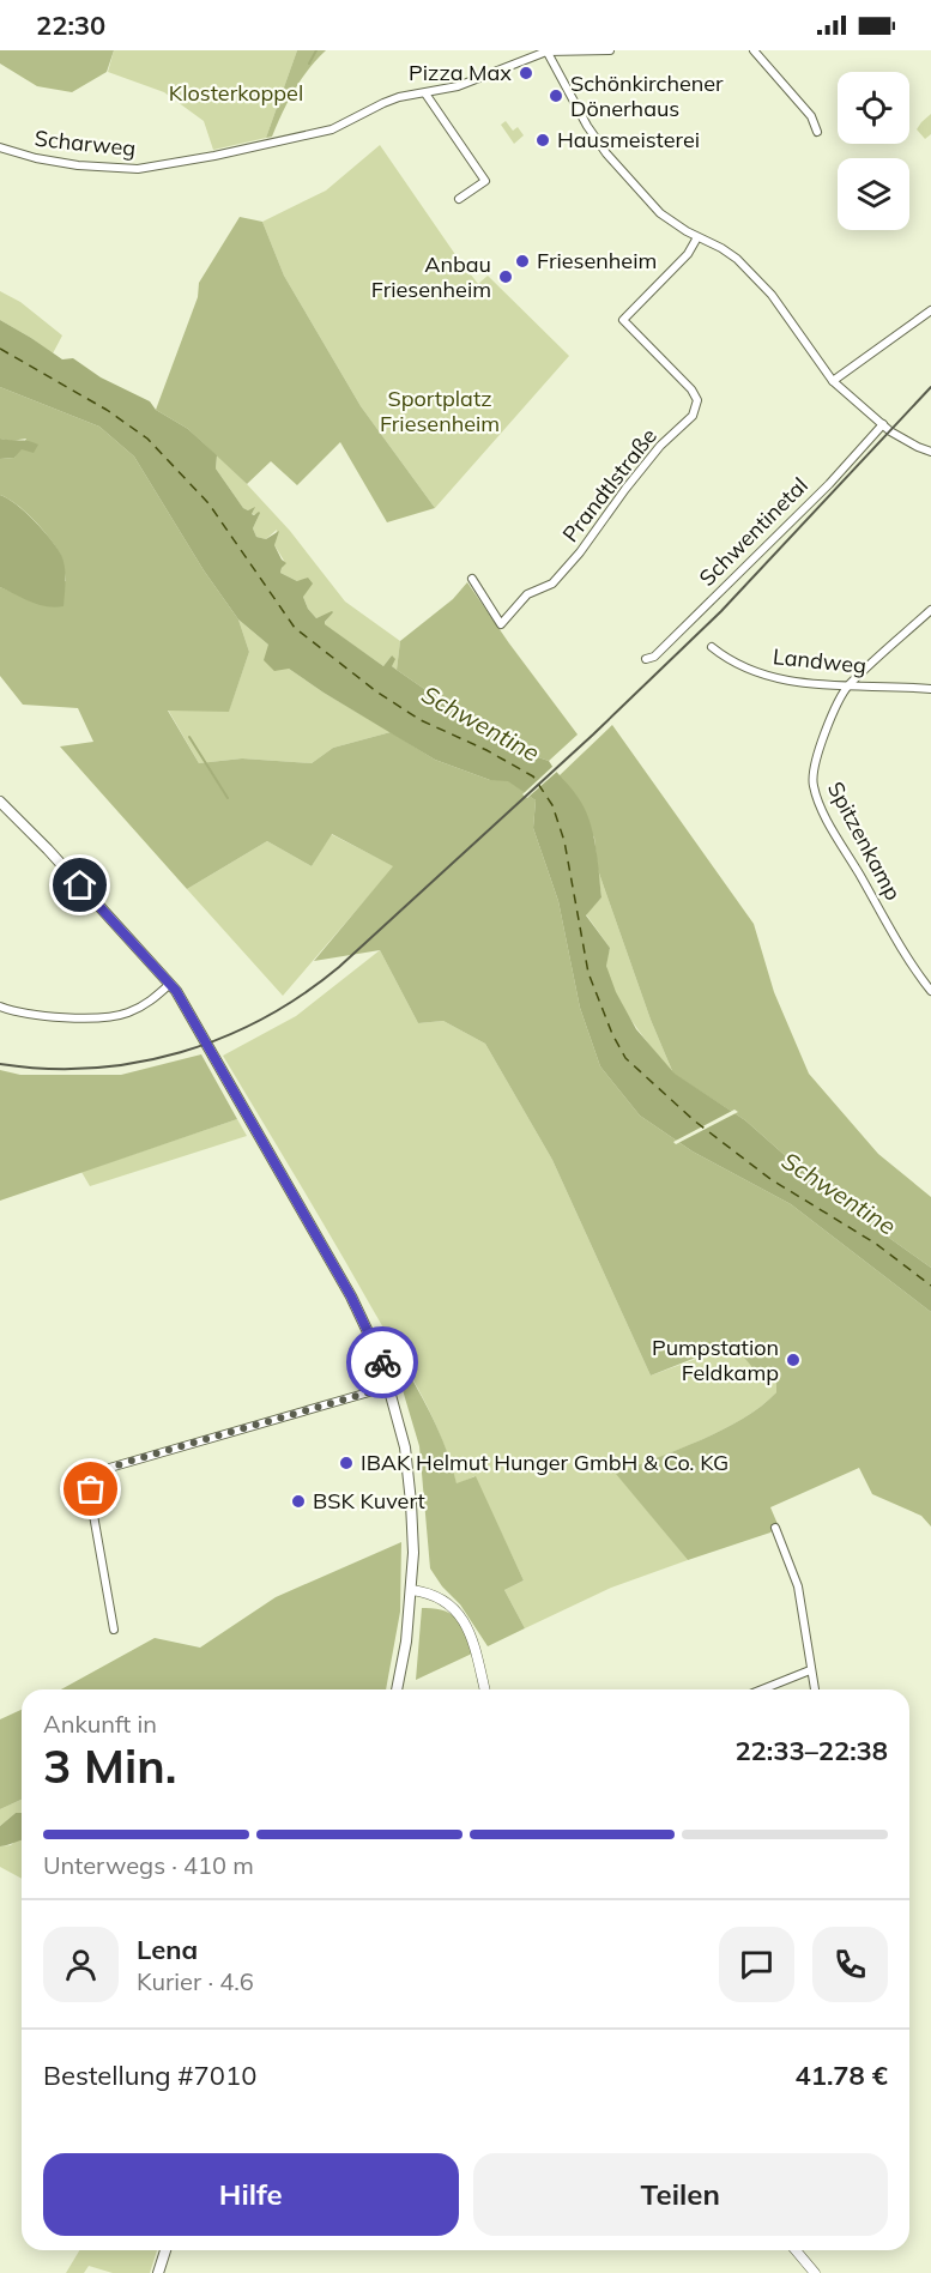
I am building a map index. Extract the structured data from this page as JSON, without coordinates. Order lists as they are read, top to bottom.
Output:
{
  "streets": {
    "street": [
      "Scharweg",
      "Prandtlstraße",
      "Schwentinetal",
      "Landweg",
      "Spitzenkamp"
    ]
  },
  "crossings": [
    ["Landweg", "Spitzenkamp"]
  ],
  "water": ["Schwentine"],
  "parks": ["Klosterkoppel", "Sportplatz Friesenheim"],
  "places": [
    "Pizza Max",
    "Schönkirchener Dönerhaus",
    "Hausmeisterei",
    "Friesenheim",
    "Anbau Friesenheim",
    "Pumpstation Feldkamp",
    "IBAK Helmut Hunger GmbH & Co. KG",
    "BSK Kuvert"
  ],
  "page": {
    "status": "22:30",
    "heading": ["3 Min.", "Ankunft in", "22:33–22:38"],
    "panel": [
      "Lena",
      "Kurier · 4.6",
      "Bestellung #7010",
      "41.78 €"
    ],
    "bar": "Unterwegs · 410 m",
    "buttons": ["Hilfe", "Teilen"]
  }
}
